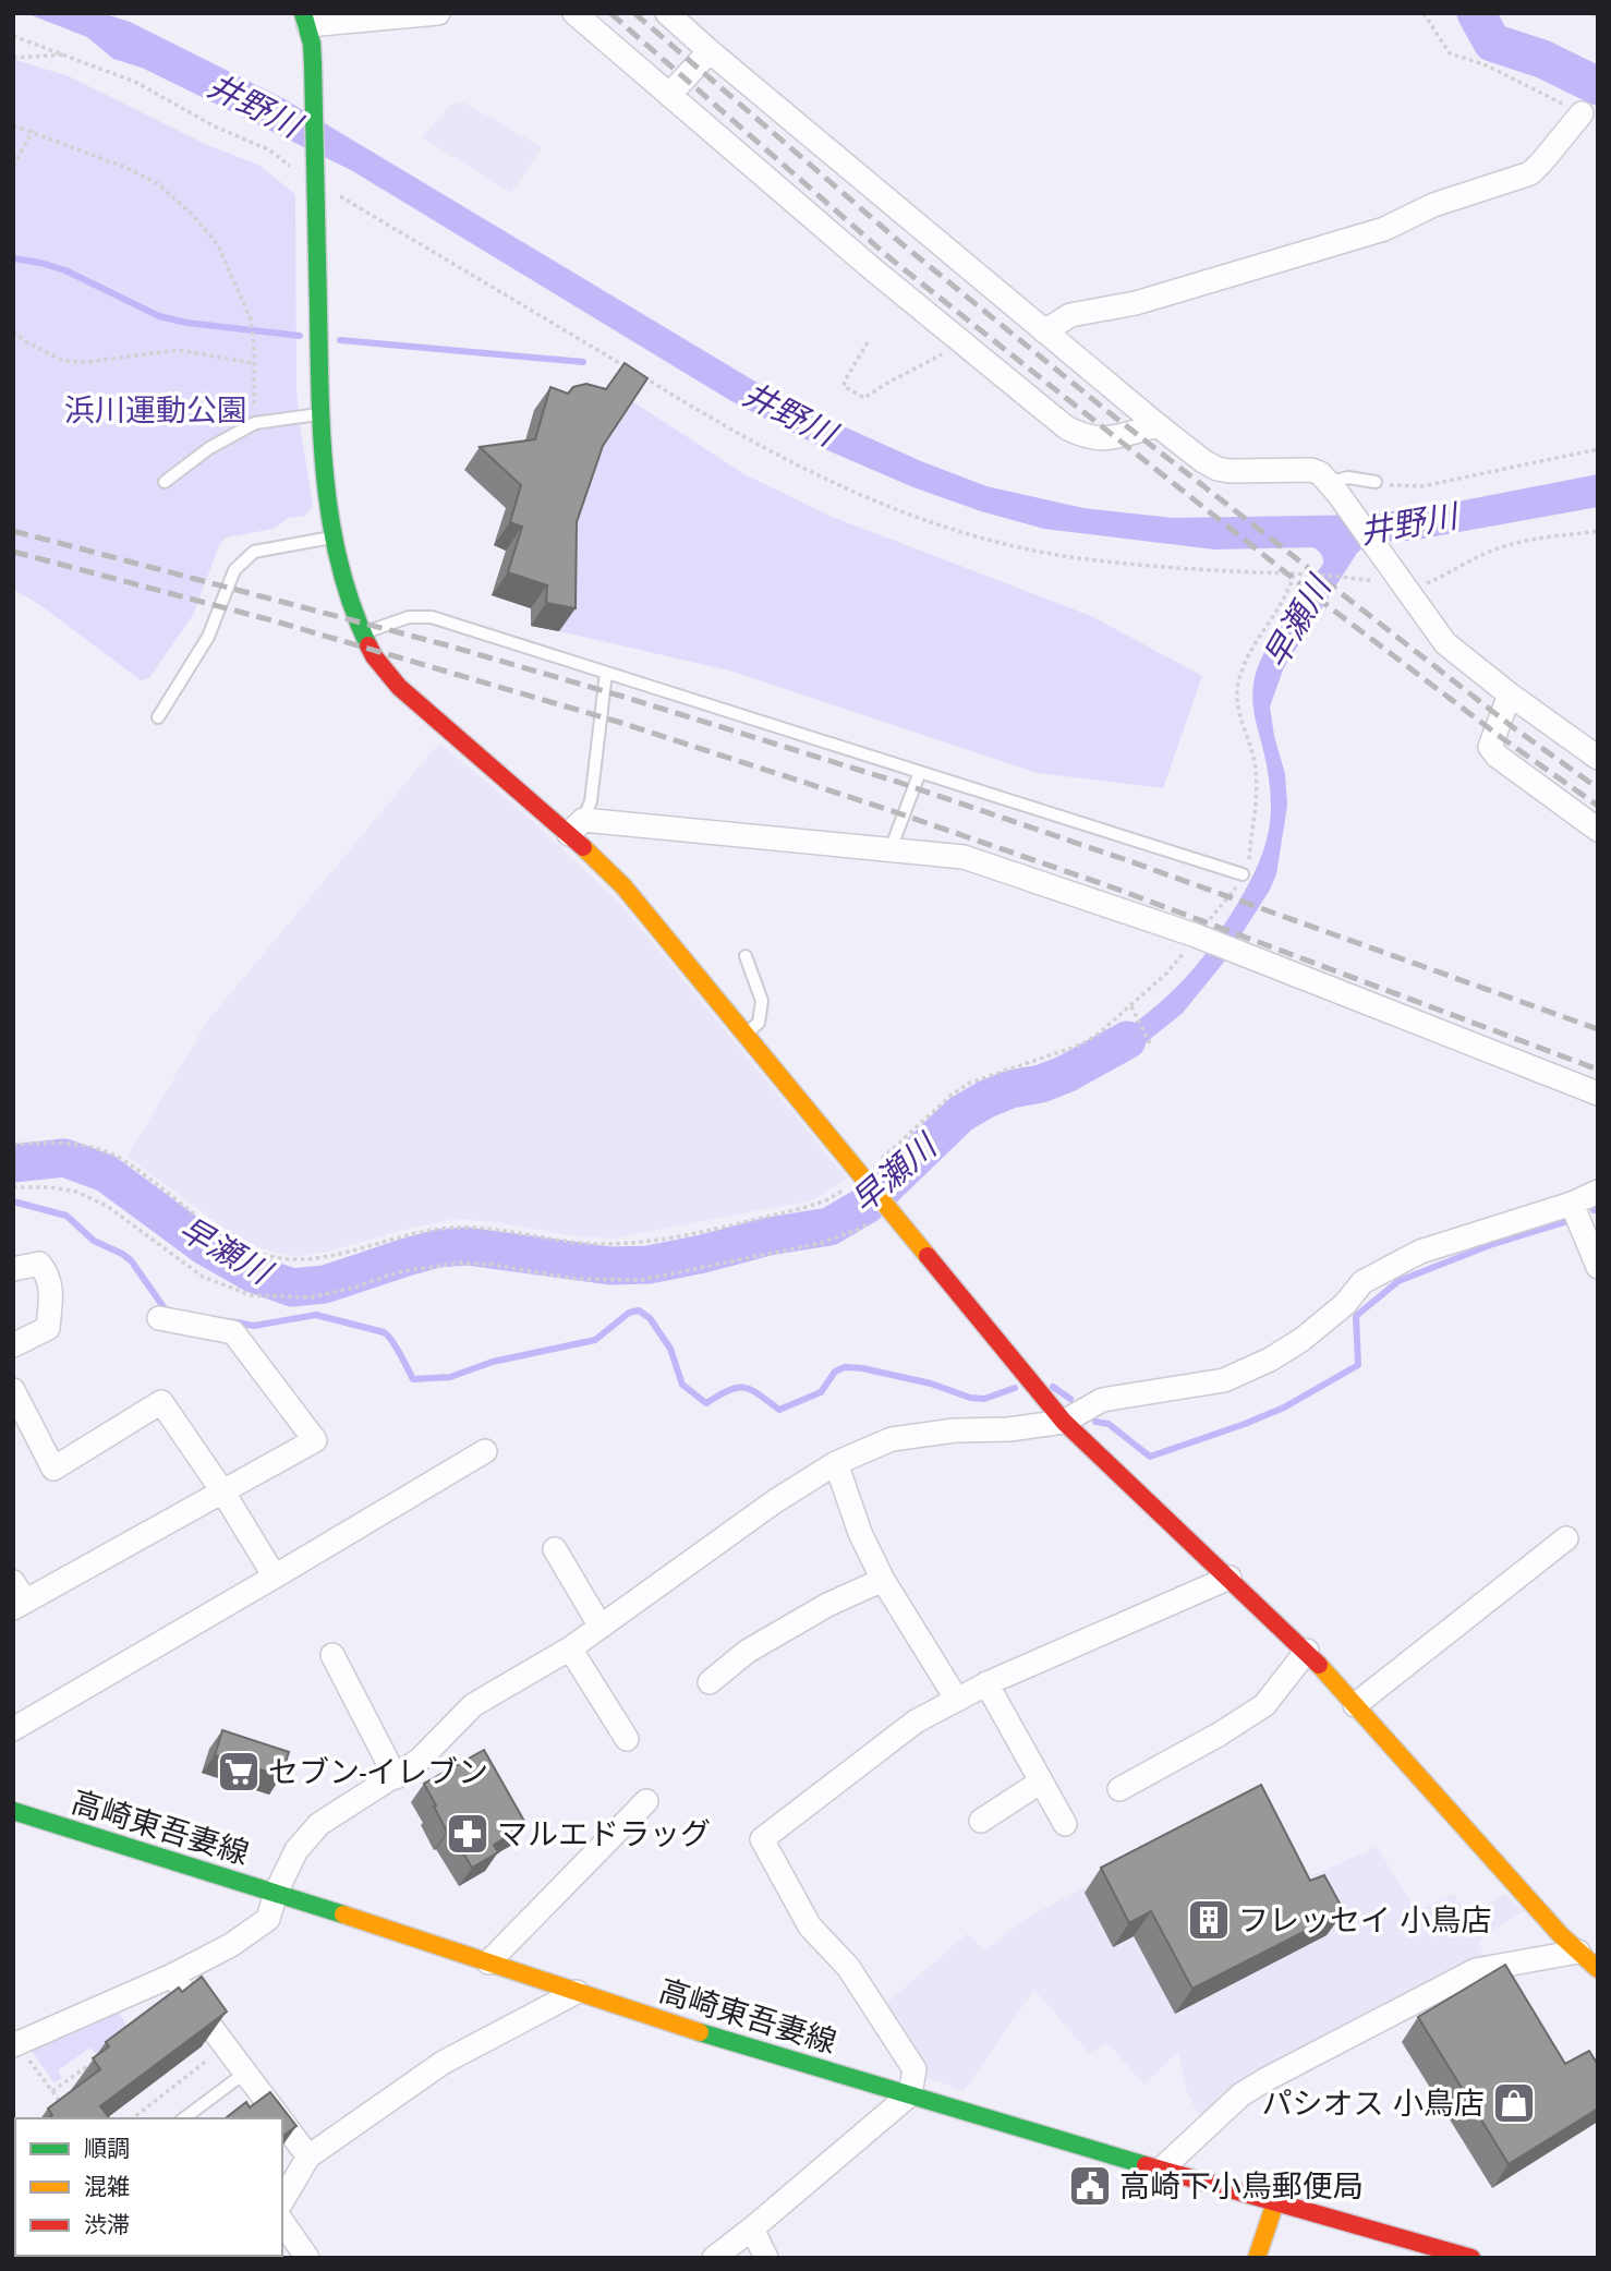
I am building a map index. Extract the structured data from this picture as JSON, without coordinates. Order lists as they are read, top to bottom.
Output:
{
  "streets": {
    "street": ["高崎東吾妻線"]
  },
  "water": ["井野川", "早瀬川"],
  "parks": ["浜川運動公園"],
  "places": {
    "supermarket": ["セブン-イレブン"],
    "pharmacy": ["マルエドラッグ"],
    "building": ["フレッセイ 小鳥店"],
    "shop": ["パシオス 小鳥店"],
    "public building": ["高崎下小鳥郵便局"]
  },
  "legend": ["順調", "混雑", "渋滞"]
}
